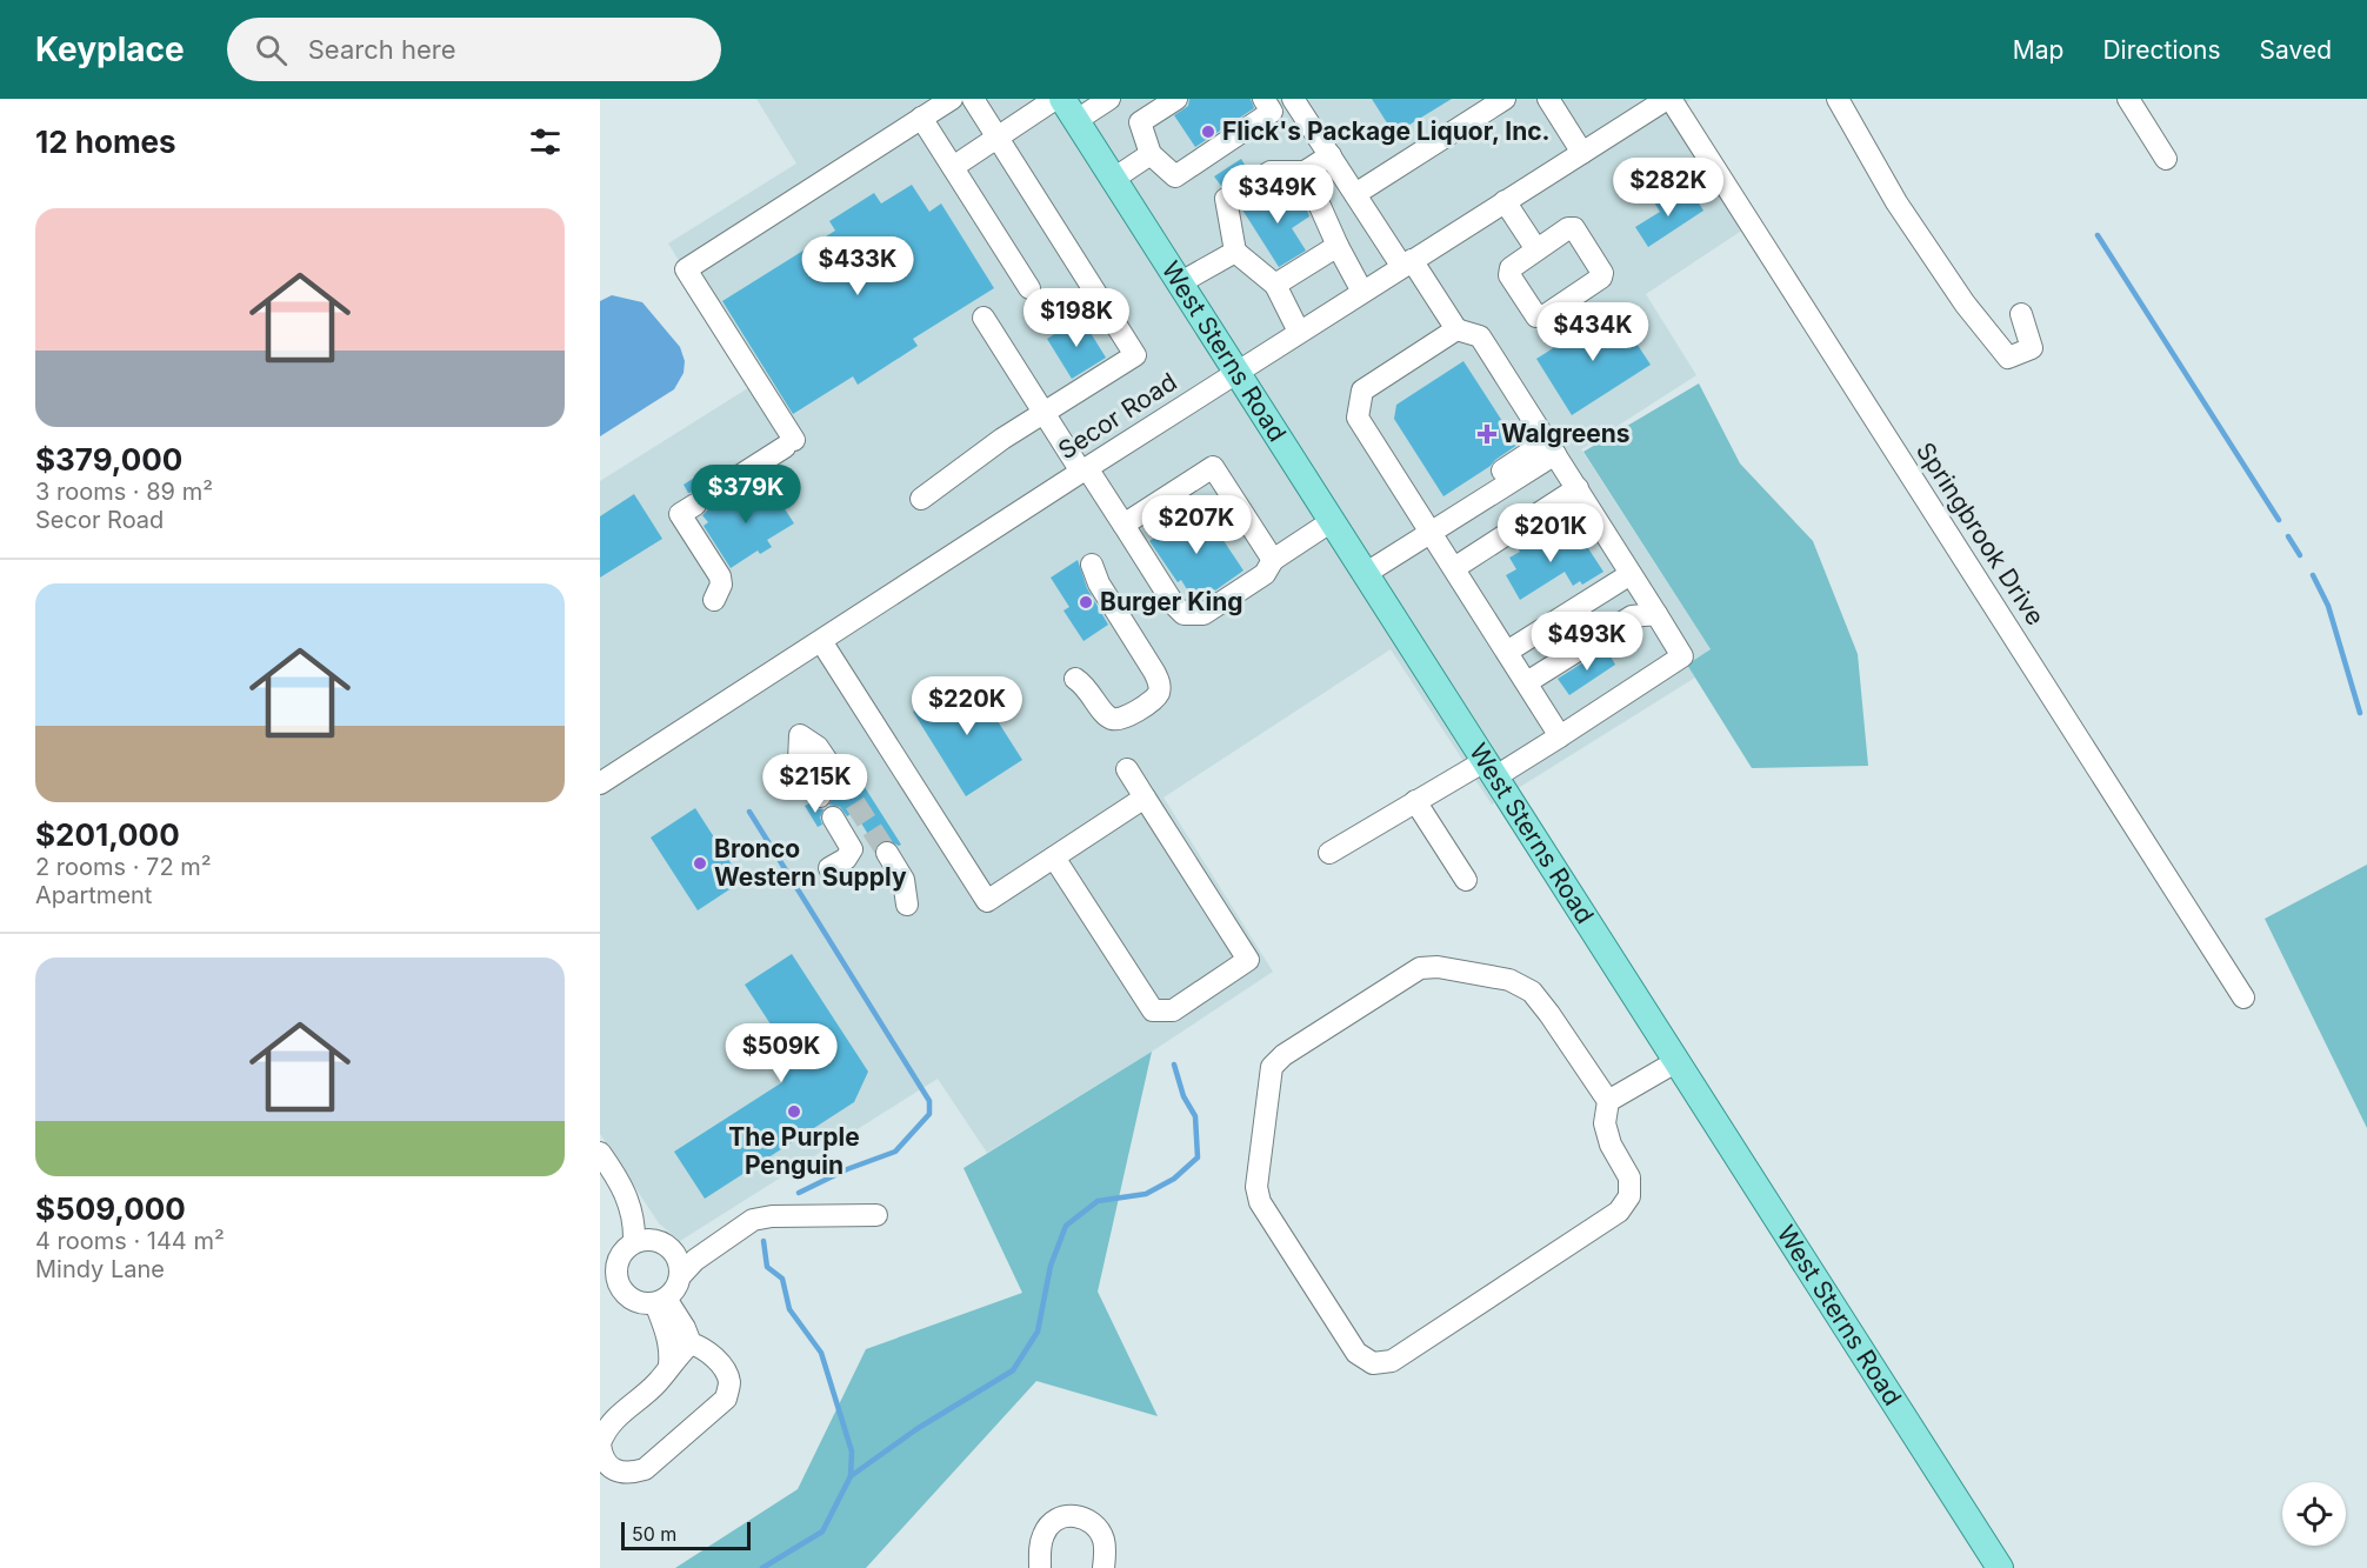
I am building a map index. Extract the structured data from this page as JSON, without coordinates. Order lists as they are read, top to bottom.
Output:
{
  "streets": {
    "main road": ["West Sterns Road"],
    "street": ["Secor Road", "Springbrook Drive"]
  },
  "crossings": [
    ["West Sterns Road", "Secor Road"],
    ["Secor Road", "Springbrook Drive"]
  ],
  "places": {
    "other": [
      "Flick's Package Liquor, Inc.",
      "Burger King",
      "Bronco Western Supply",
      "The Purple Penguin"
    ],
    "health": ["Walgreens"]
  },
  "scale_bar": "50 m",
  "page": {
    "header": "Keyplace",
    "search": "Search here",
    "nav": ["Map", "Directions", "Saved"],
    "heading": "12 homes",
    "price": [
      "$282K",
      "$349K",
      "$433K",
      "$198K",
      "$434K",
      "$379K",
      "$207K",
      "$201K",
      "$493K",
      "$220K",
      "$215K",
      "$509K"
    ],
    "list": [
      {
        "name": "$379,000",
        "note": "3 rooms · 89 m² · Secor Road"
      },
      {
        "name": "$201,000",
        "note": "2 rooms · 72 m² · Apartment"
      },
      {
        "name": "$509,000",
        "note": "4 rooms · 144 m² · Mindy Lane"
      }
    ],
    "scale": "50 m"
  }
}
